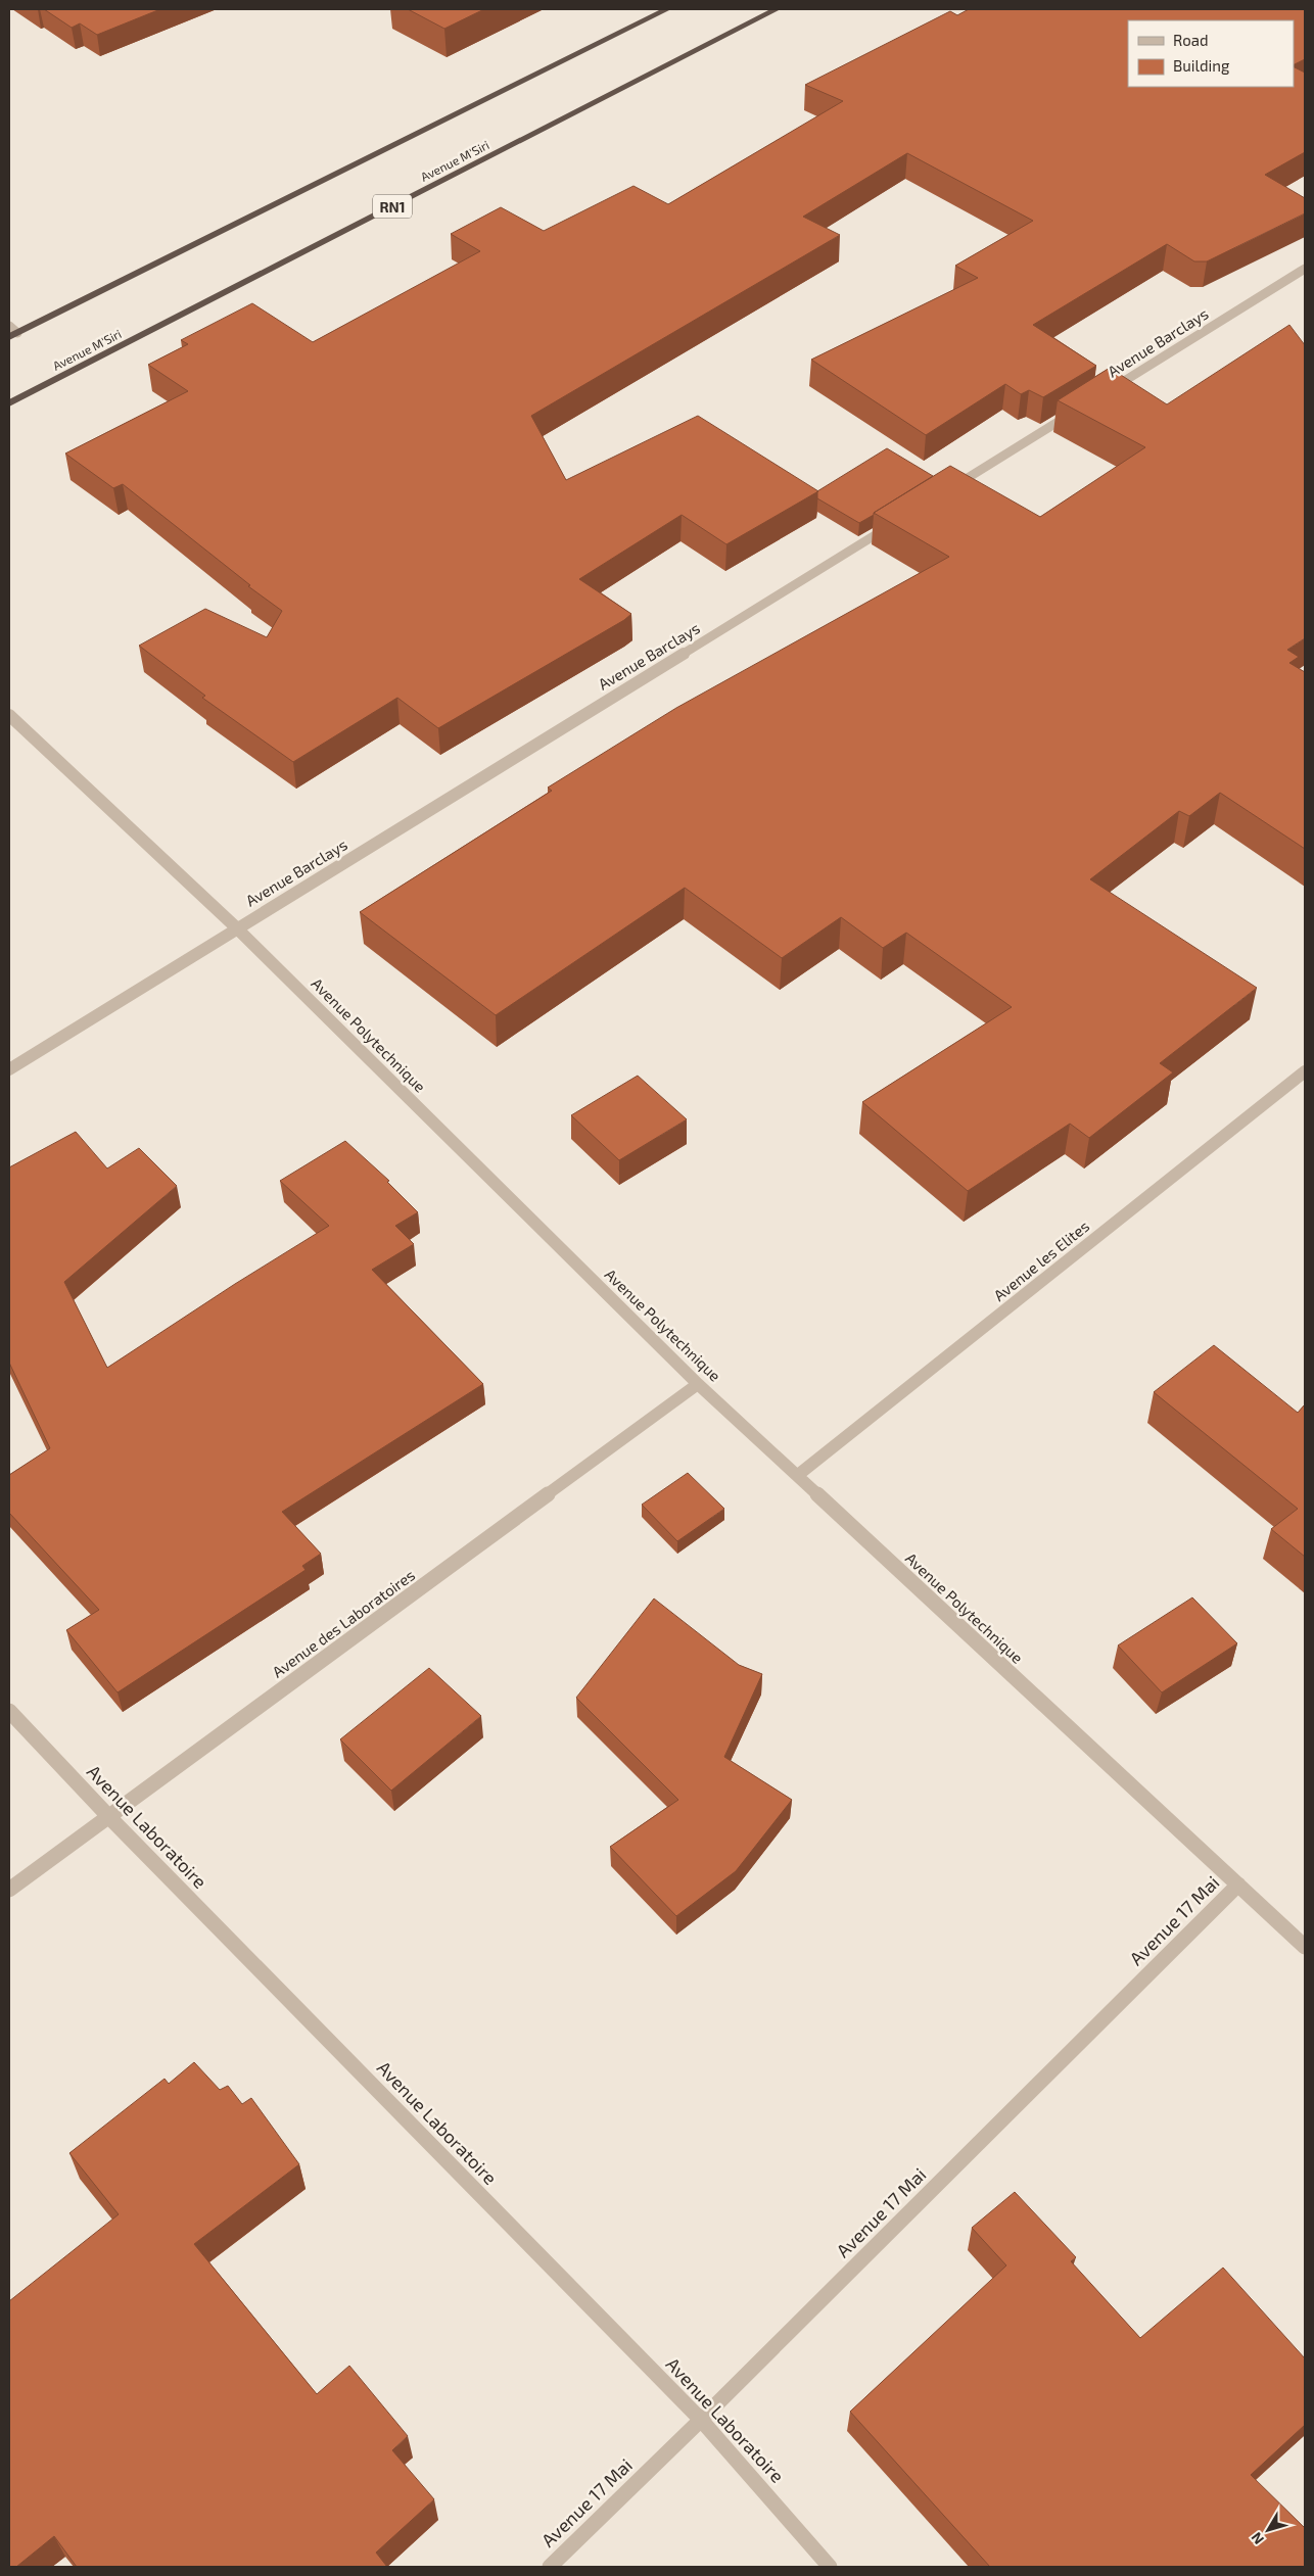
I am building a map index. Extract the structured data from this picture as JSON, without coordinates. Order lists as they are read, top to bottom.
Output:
{
  "streets": {
    "highway": ["Avenue M'Siri", "RN1"],
    "street": [
      "Avenue Barclays",
      "Avenue Polytechnique",
      "Avenue les Elites",
      "Avenue des Laboratoires",
      "Avenue Laboratoire",
      "Avenue 17 Mai"
    ]
  },
  "crossings": [
    ["Avenue Barclays", "Avenue Polytechnique"],
    ["Avenue Polytechnique", "Avenue les Elites"],
    ["Avenue Polytechnique", "Avenue des Laboratoires"],
    ["Avenue Polytechnique", "Avenue 17 Mai"],
    ["Avenue des Laboratoires", "Avenue Laboratoire"],
    ["Avenue Laboratoire", "Avenue 17 Mai"]
  ],
  "legend": ["Road", "Building"],
  "north": "bottom left"
}
